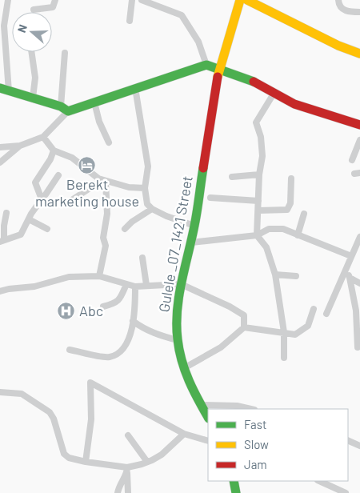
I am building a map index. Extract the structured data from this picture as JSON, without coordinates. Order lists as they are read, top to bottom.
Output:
{
  "streets": {
    "main road": ["Gulele _07_1421 Street"]
  },
  "places": {
    "hotel": ["Berekt marketing house"],
    "hospital": ["Abc"]
  },
  "legend": ["Fast", "Slow", "Jam"],
  "north": "left"
}
